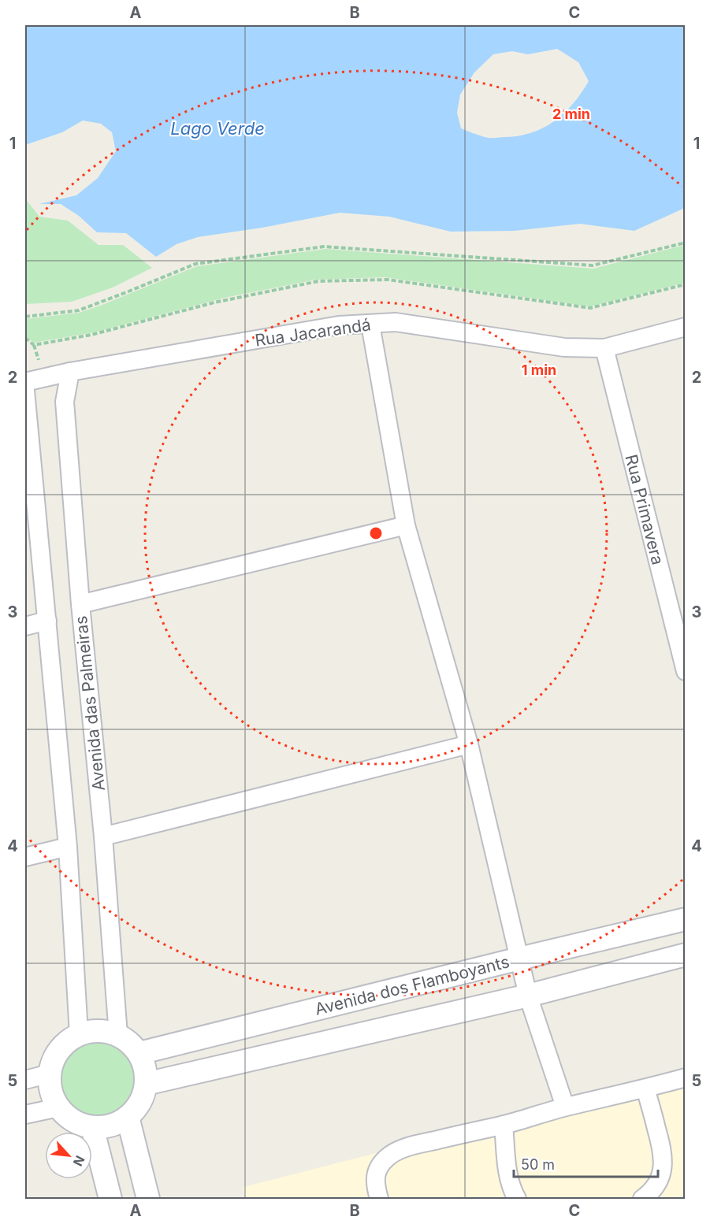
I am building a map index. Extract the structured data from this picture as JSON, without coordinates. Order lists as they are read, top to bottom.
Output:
{
  "streets": {
    "street": [
      "Rua Jacarandá",
      "Rua Primavera",
      "Avenida das Palmeiras",
      "Avenida dos Flamboyants"
    ]
  },
  "crossings": [
    ["Rua Jacarandá", "Rua Primavera"],
    ["Rua Jacarandá", "Avenida das Palmeiras"],
    ["Avenida das Palmeiras", "Avenida dos Flamboyants"]
  ],
  "water": ["Lago Verde"],
  "scale_bar": "50 m",
  "north": "bottom right",
  "grid": {
    "columns": ["A", "B", "C"],
    "rows": [
      "1",
      "2",
      "3",
      "4",
      "5"
    ]
  },
  "rings": ["2 min", "1 min"]
}
